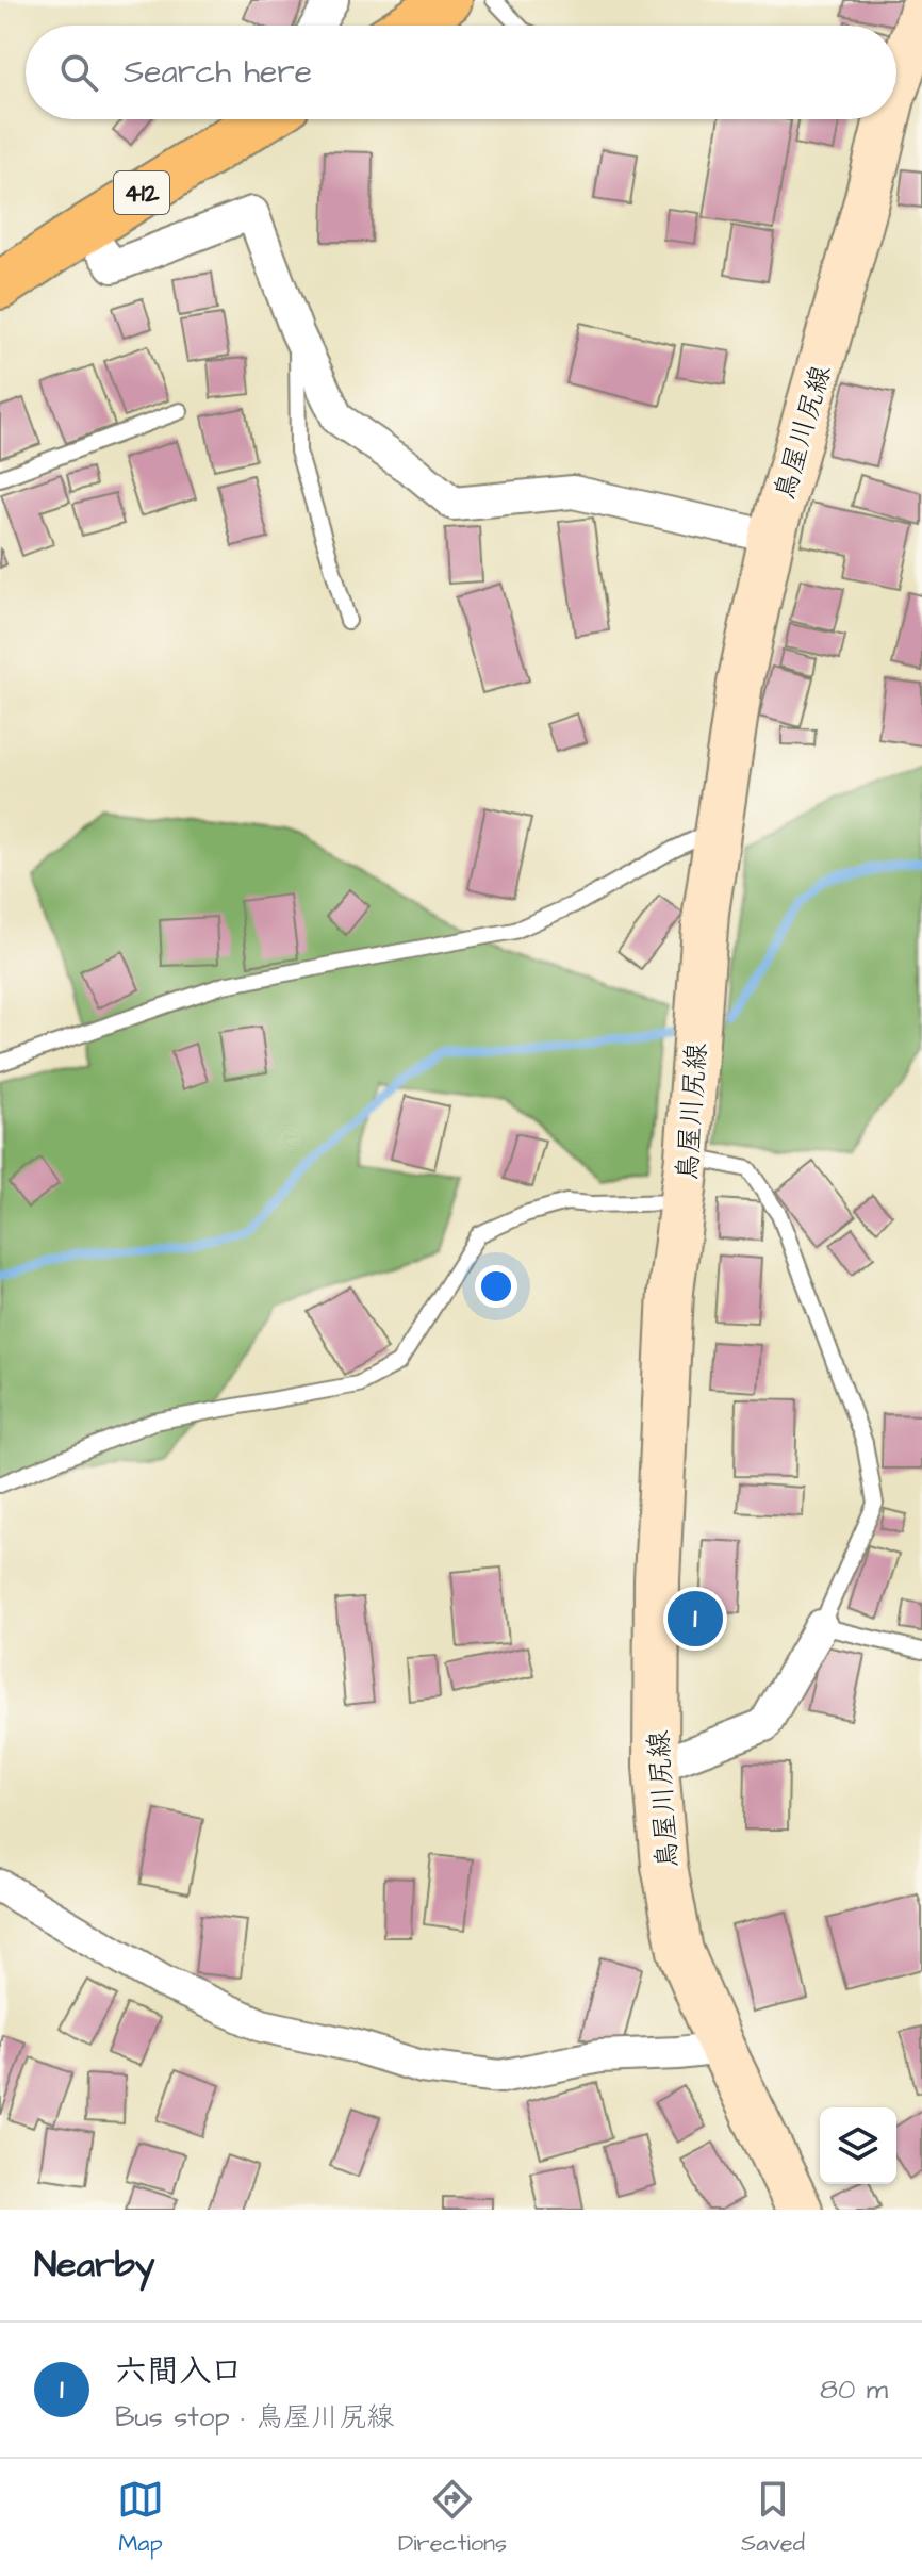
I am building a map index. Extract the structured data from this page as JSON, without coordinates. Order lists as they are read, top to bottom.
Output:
{
  "streets": {
    "highway": ["412"],
    "main road": ["鳥屋川尻線"]
  },
  "page": {
    "search": "Search here",
    "pins": "1",
    "heading": "Nearby",
    "list": [
      {
        "mark": "1",
        "name": "六間入口",
        "note": "Bus stop · 鳥屋川尻線",
        "value": "80 m"
      }
    ],
    "nav": ["Map", "Directions", "Saved"]
  }
}
